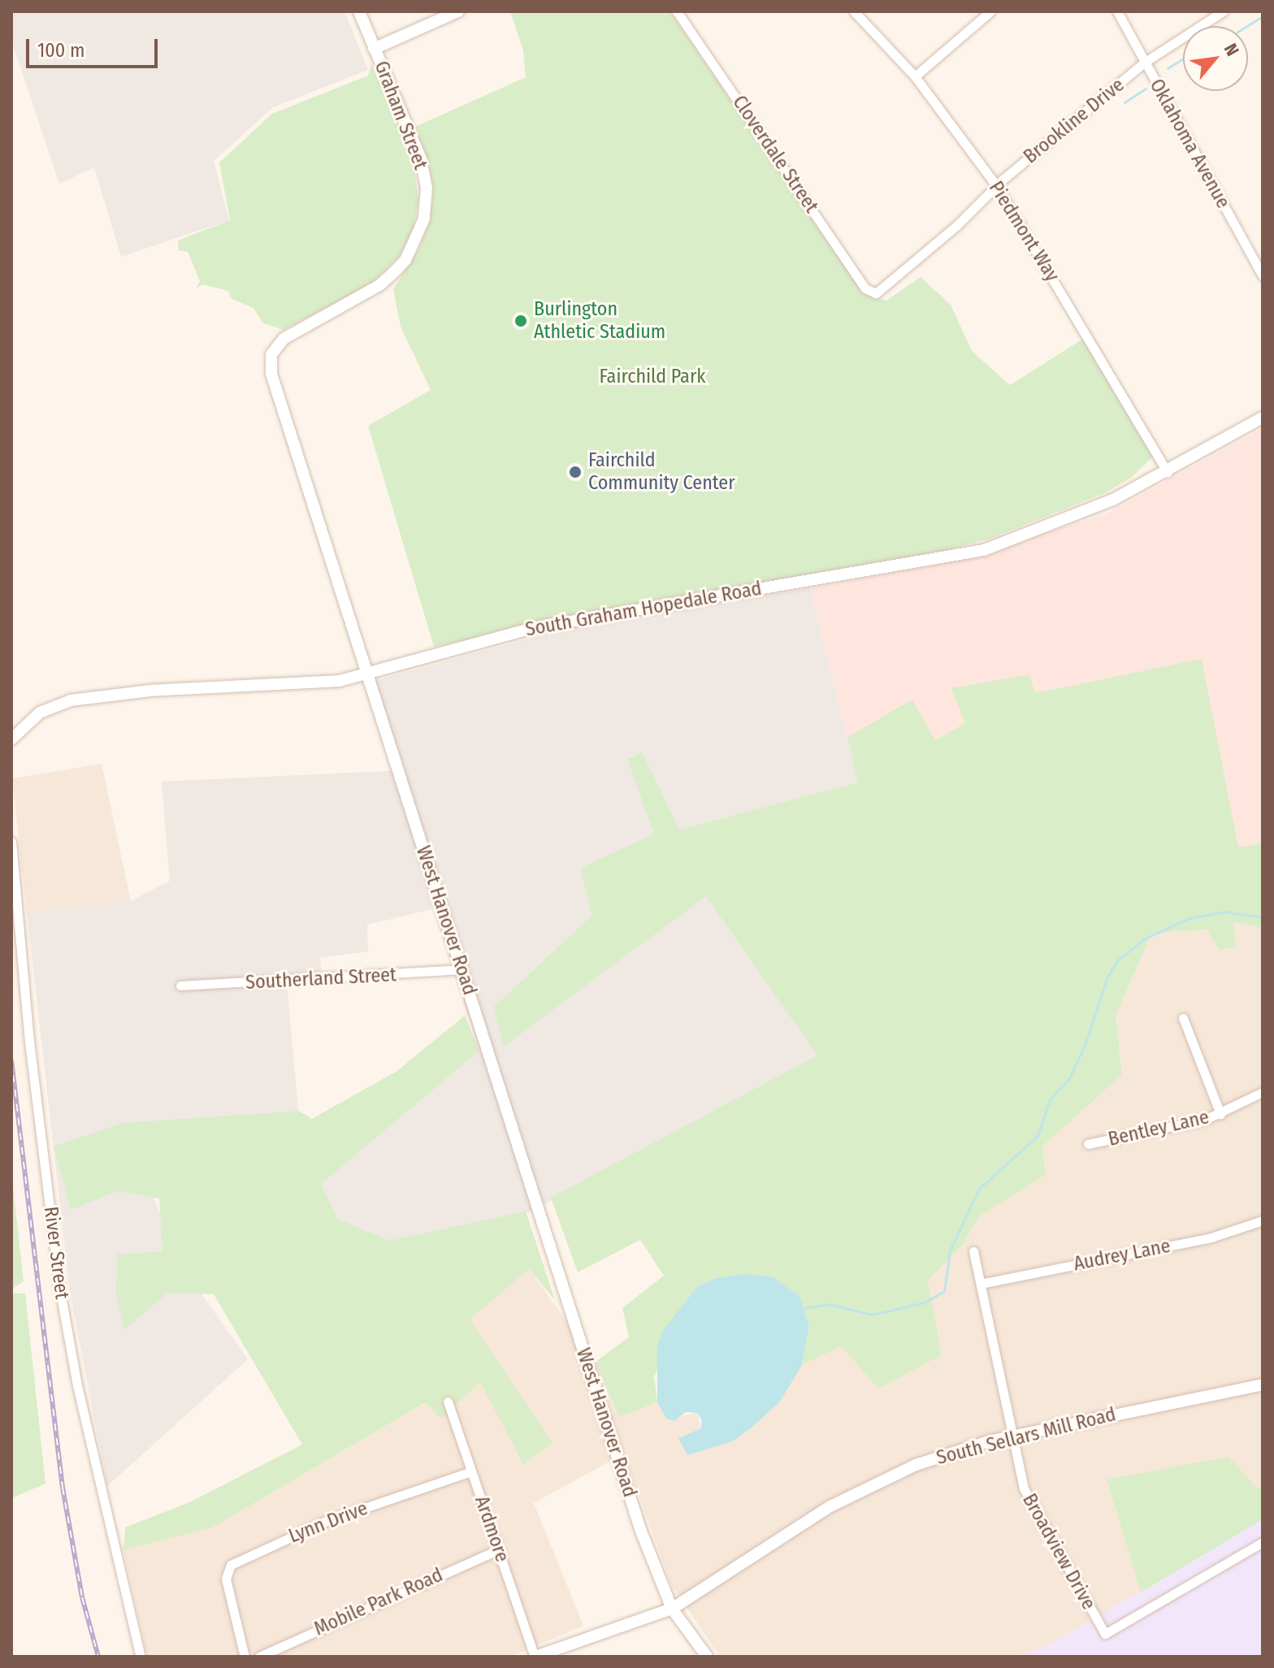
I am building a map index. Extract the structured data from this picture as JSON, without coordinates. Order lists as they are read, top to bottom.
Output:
{
  "streets": {
    "street": [
      "Graham Street",
      "Brookline Drive",
      "Oklahoma Avenue",
      "Cloverdale Street",
      "Piedmont Way",
      "South Graham Hopedale Road",
      "West Hanover Road",
      "Southerland Street",
      "Bentley Lane",
      "River Street",
      "Audrey Lane",
      "South Sellars Mill Road",
      "Lynn Drive",
      "Ardmore",
      "Broadview Drive",
      "Mobile Park Road"
    ]
  },
  "crossings": [
    ["Graham Street", "West Hanover Road"],
    ["Brookline Drive", "Oklahoma Avenue"],
    ["Brookline Drive", "Cloverdale Street"],
    ["Brookline Drive", "Piedmont Way"],
    ["Piedmont Way", "South Graham Hopedale Road"],
    ["South Graham Hopedale Road", "West Hanover Road"],
    ["West Hanover Road", "Southerland Street"],
    ["West Hanover Road", "South Sellars Mill Road"],
    ["Audrey Lane", "Broadview Drive"],
    ["South Sellars Mill Road", "Ardmore"],
    ["South Sellars Mill Road", "Broadview Drive"],
    ["Lynn Drive", "Ardmore"],
    ["Ardmore", "Mobile Park Road"]
  ],
  "parks": ["Fairchild Park"],
  "places": ["Burlington Athletic Stadium", "Fairchild Community Center"],
  "scale_bar": "100 m",
  "north": "top right"
}
